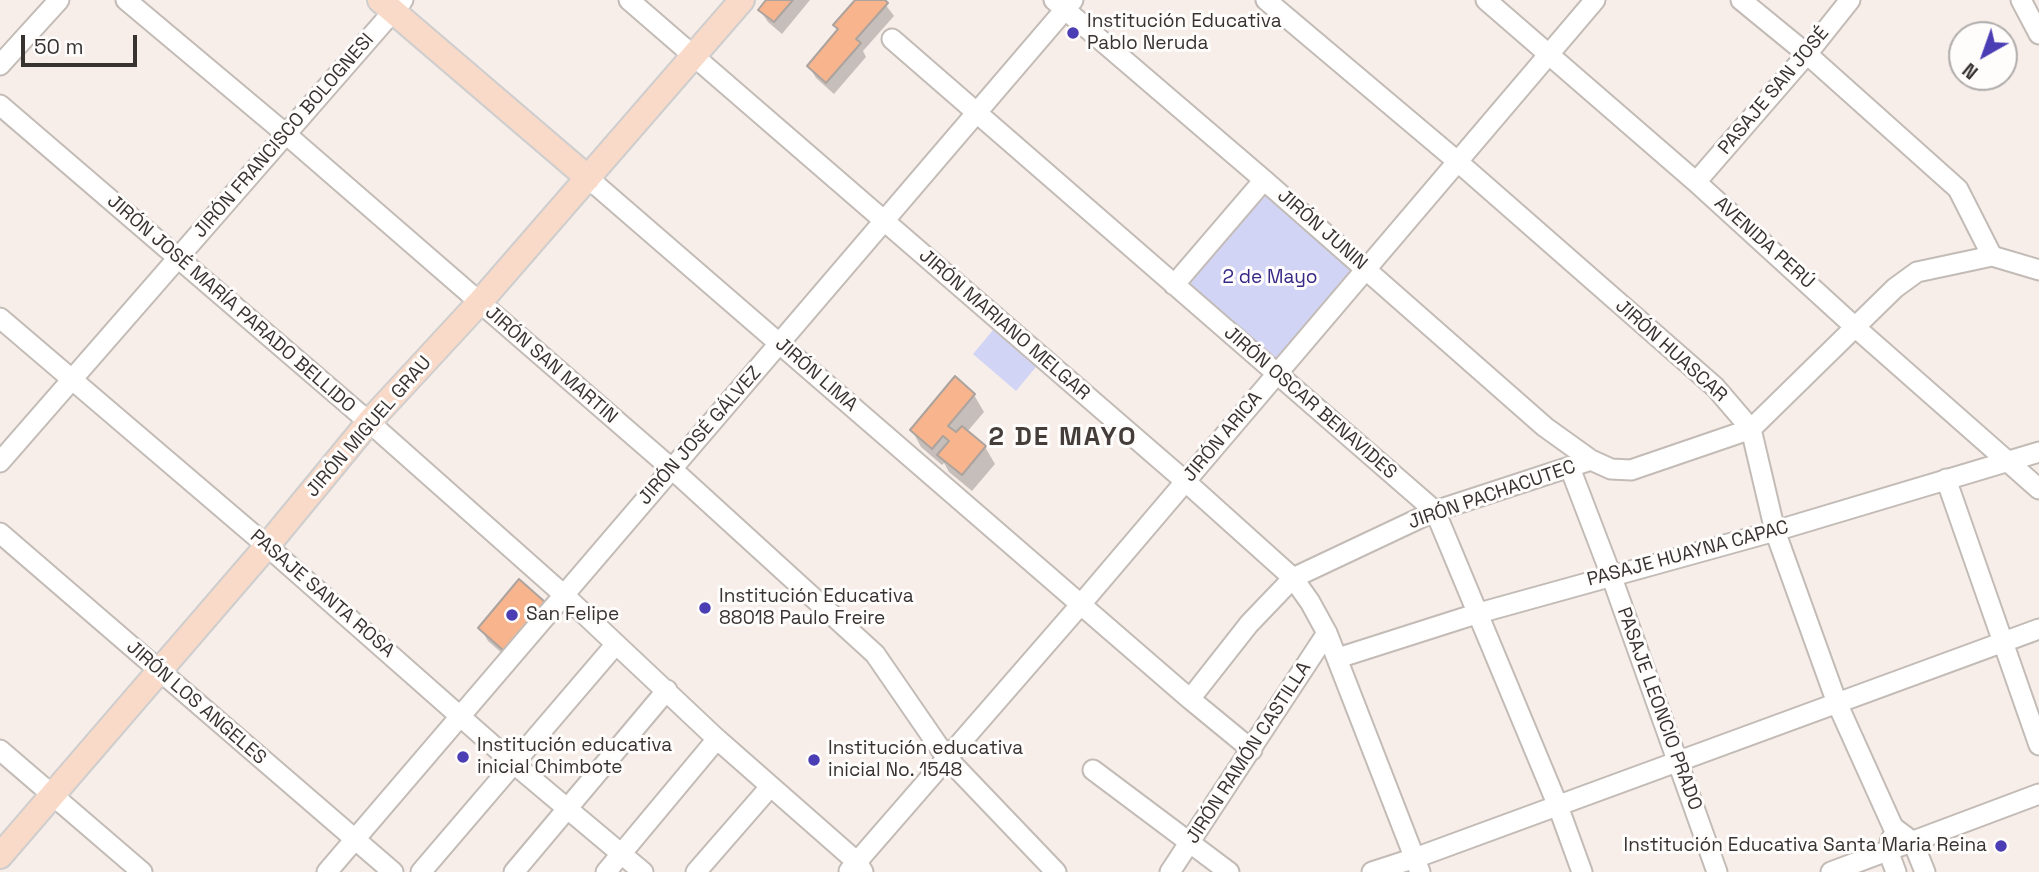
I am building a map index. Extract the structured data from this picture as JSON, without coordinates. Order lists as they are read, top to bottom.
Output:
{
  "streets": {
    "main road": ["JIRÓN LIMA", "JIRÓN MIGUEL GRAU"],
    "street": [
      "PASAJE SAN JOSÉ",
      "JIRÓN FRANCISCO BOLOGNESI",
      "JIRÓN JUNIN",
      "AVENIDA PERÚ",
      "JIRÓN JOSÉ MARÍA PARADO BELLIDO",
      "JIRÓN MARIANO MELGAR",
      "JIRÓN HUASCAR",
      "JIRÓN SAN MARTIN",
      "JIRÓN OSCAR BENAVIDES",
      "JIRÓN JOSÉ GÁLVEZ",
      "JIRÓN ARICA",
      "JIRÓN PACHACUTEC",
      "PASAJE HUAYNA CAPAC",
      "PASAJE SANTA ROSA",
      "JIRÓN LOS ANGELES",
      "PASAJE LEONCIO PRADO",
      "JIRÓN RAMÓN CASTILLA"
    ]
  },
  "crossings": [
    ["PASAJE SAN JOSÉ", "AVENIDA PERÚ"],
    ["JIRÓN FRANCISCO BOLOGNESI", "JIRÓN JOSÉ MARÍA PARADO BELLIDO"],
    ["JIRÓN FRANCISCO BOLOGNESI", "JIRÓN SAN MARTIN"],
    ["JIRÓN FRANCISCO BOLOGNESI", "JIRÓN LIMA"],
    ["JIRÓN FRANCISCO BOLOGNESI", "PASAJE SANTA ROSA"],
    ["JIRÓN JUNIN", "JIRÓN JOSÉ GÁLVEZ"],
    ["JIRÓN JUNIN", "JIRÓN ARICA"],
    ["JIRÓN JUNIN", "JIRÓN PACHACUTEC"],
    ["AVENIDA PERÚ", "JIRÓN ARICA"],
    ["AVENIDA PERÚ", "JIRÓN PACHACUTEC"],
    ["AVENIDA PERÚ", "PASAJE HUAYNA CAPAC"],
    ["JIRÓN JOSÉ MARÍA PARADO BELLIDO", "JIRÓN MIGUEL GRAU"],
    ["JIRÓN JOSÉ MARÍA PARADO BELLIDO", "JIRÓN JOSÉ GÁLVEZ"],
    ["JIRÓN JOSÉ MARÍA PARADO BELLIDO", "JIRÓN ARICA"],
    ["JIRÓN MARIANO MELGAR", "JIRÓN MIGUEL GRAU"],
    ["JIRÓN MARIANO MELGAR", "JIRÓN JOSÉ GÁLVEZ"],
    ["JIRÓN MARIANO MELGAR", "JIRÓN ARICA"],
    ["JIRÓN MARIANO MELGAR", "JIRÓN PACHACUTEC"],
    ["JIRÓN MARIANO MELGAR", "PASAJE HUAYNA CAPAC"],
    ["JIRÓN MARIANO MELGAR", "JIRÓN RAMÓN CASTILLA"],
    ["JIRÓN HUASCAR", "JIRÓN ARICA"],
    ["JIRÓN HUASCAR", "JIRÓN PACHACUTEC"],
    ["JIRÓN HUASCAR", "PASAJE HUAYNA CAPAC"],
    ["JIRÓN SAN MARTIN", "JIRÓN MIGUEL GRAU"],
    ["JIRÓN SAN MARTIN", "JIRÓN JOSÉ GÁLVEZ"],
    ["JIRÓN SAN MARTIN", "JIRÓN ARICA"],
    ["JIRÓN LIMA", "JIRÓN MIGUEL GRAU"],
    ["JIRÓN LIMA", "JIRÓN JOSÉ GÁLVEZ"],
    ["JIRÓN LIMA", "JIRÓN ARICA"],
    ["JIRÓN LIMA", "JIRÓN PACHACUTEC"],
    ["JIRÓN LIMA", "JIRÓN RAMÓN CASTILLA"],
    ["JIRÓN OSCAR BENAVIDES", "JIRÓN JOSÉ GÁLVEZ"],
    ["JIRÓN OSCAR BENAVIDES", "JIRÓN ARICA"],
    ["JIRÓN OSCAR BENAVIDES", "JIRÓN PACHACUTEC"],
    ["JIRÓN OSCAR BENAVIDES", "PASAJE HUAYNA CAPAC"],
    ["JIRÓN MIGUEL GRAU", "PASAJE SANTA ROSA"],
    ["JIRÓN MIGUEL GRAU", "JIRÓN LOS ANGELES"],
    ["JIRÓN JOSÉ GÁLVEZ", "PASAJE SANTA ROSA"],
    ["JIRÓN JOSÉ GÁLVEZ", "JIRÓN LOS ANGELES"],
    ["JIRÓN PACHACUTEC", "PASAJE LEONCIO PRADO"],
    ["PASAJE HUAYNA CAPAC", "PASAJE LEONCIO PRADO"]
  ],
  "districts": ["2 DE MAYO"],
  "parks": ["2 de Mayo"],
  "places": [
    "Institución Educativa Pablo Neruda",
    "Institución Educativa 88018 Paulo Freire",
    "San Felipe",
    "Institución educativa inicial Chimbote",
    "Institución educativa inicial No. 1548",
    "Institución Educativa Santa Maria Reina"
  ],
  "scale_bar": "50 m",
  "north": "bottom left"
}
